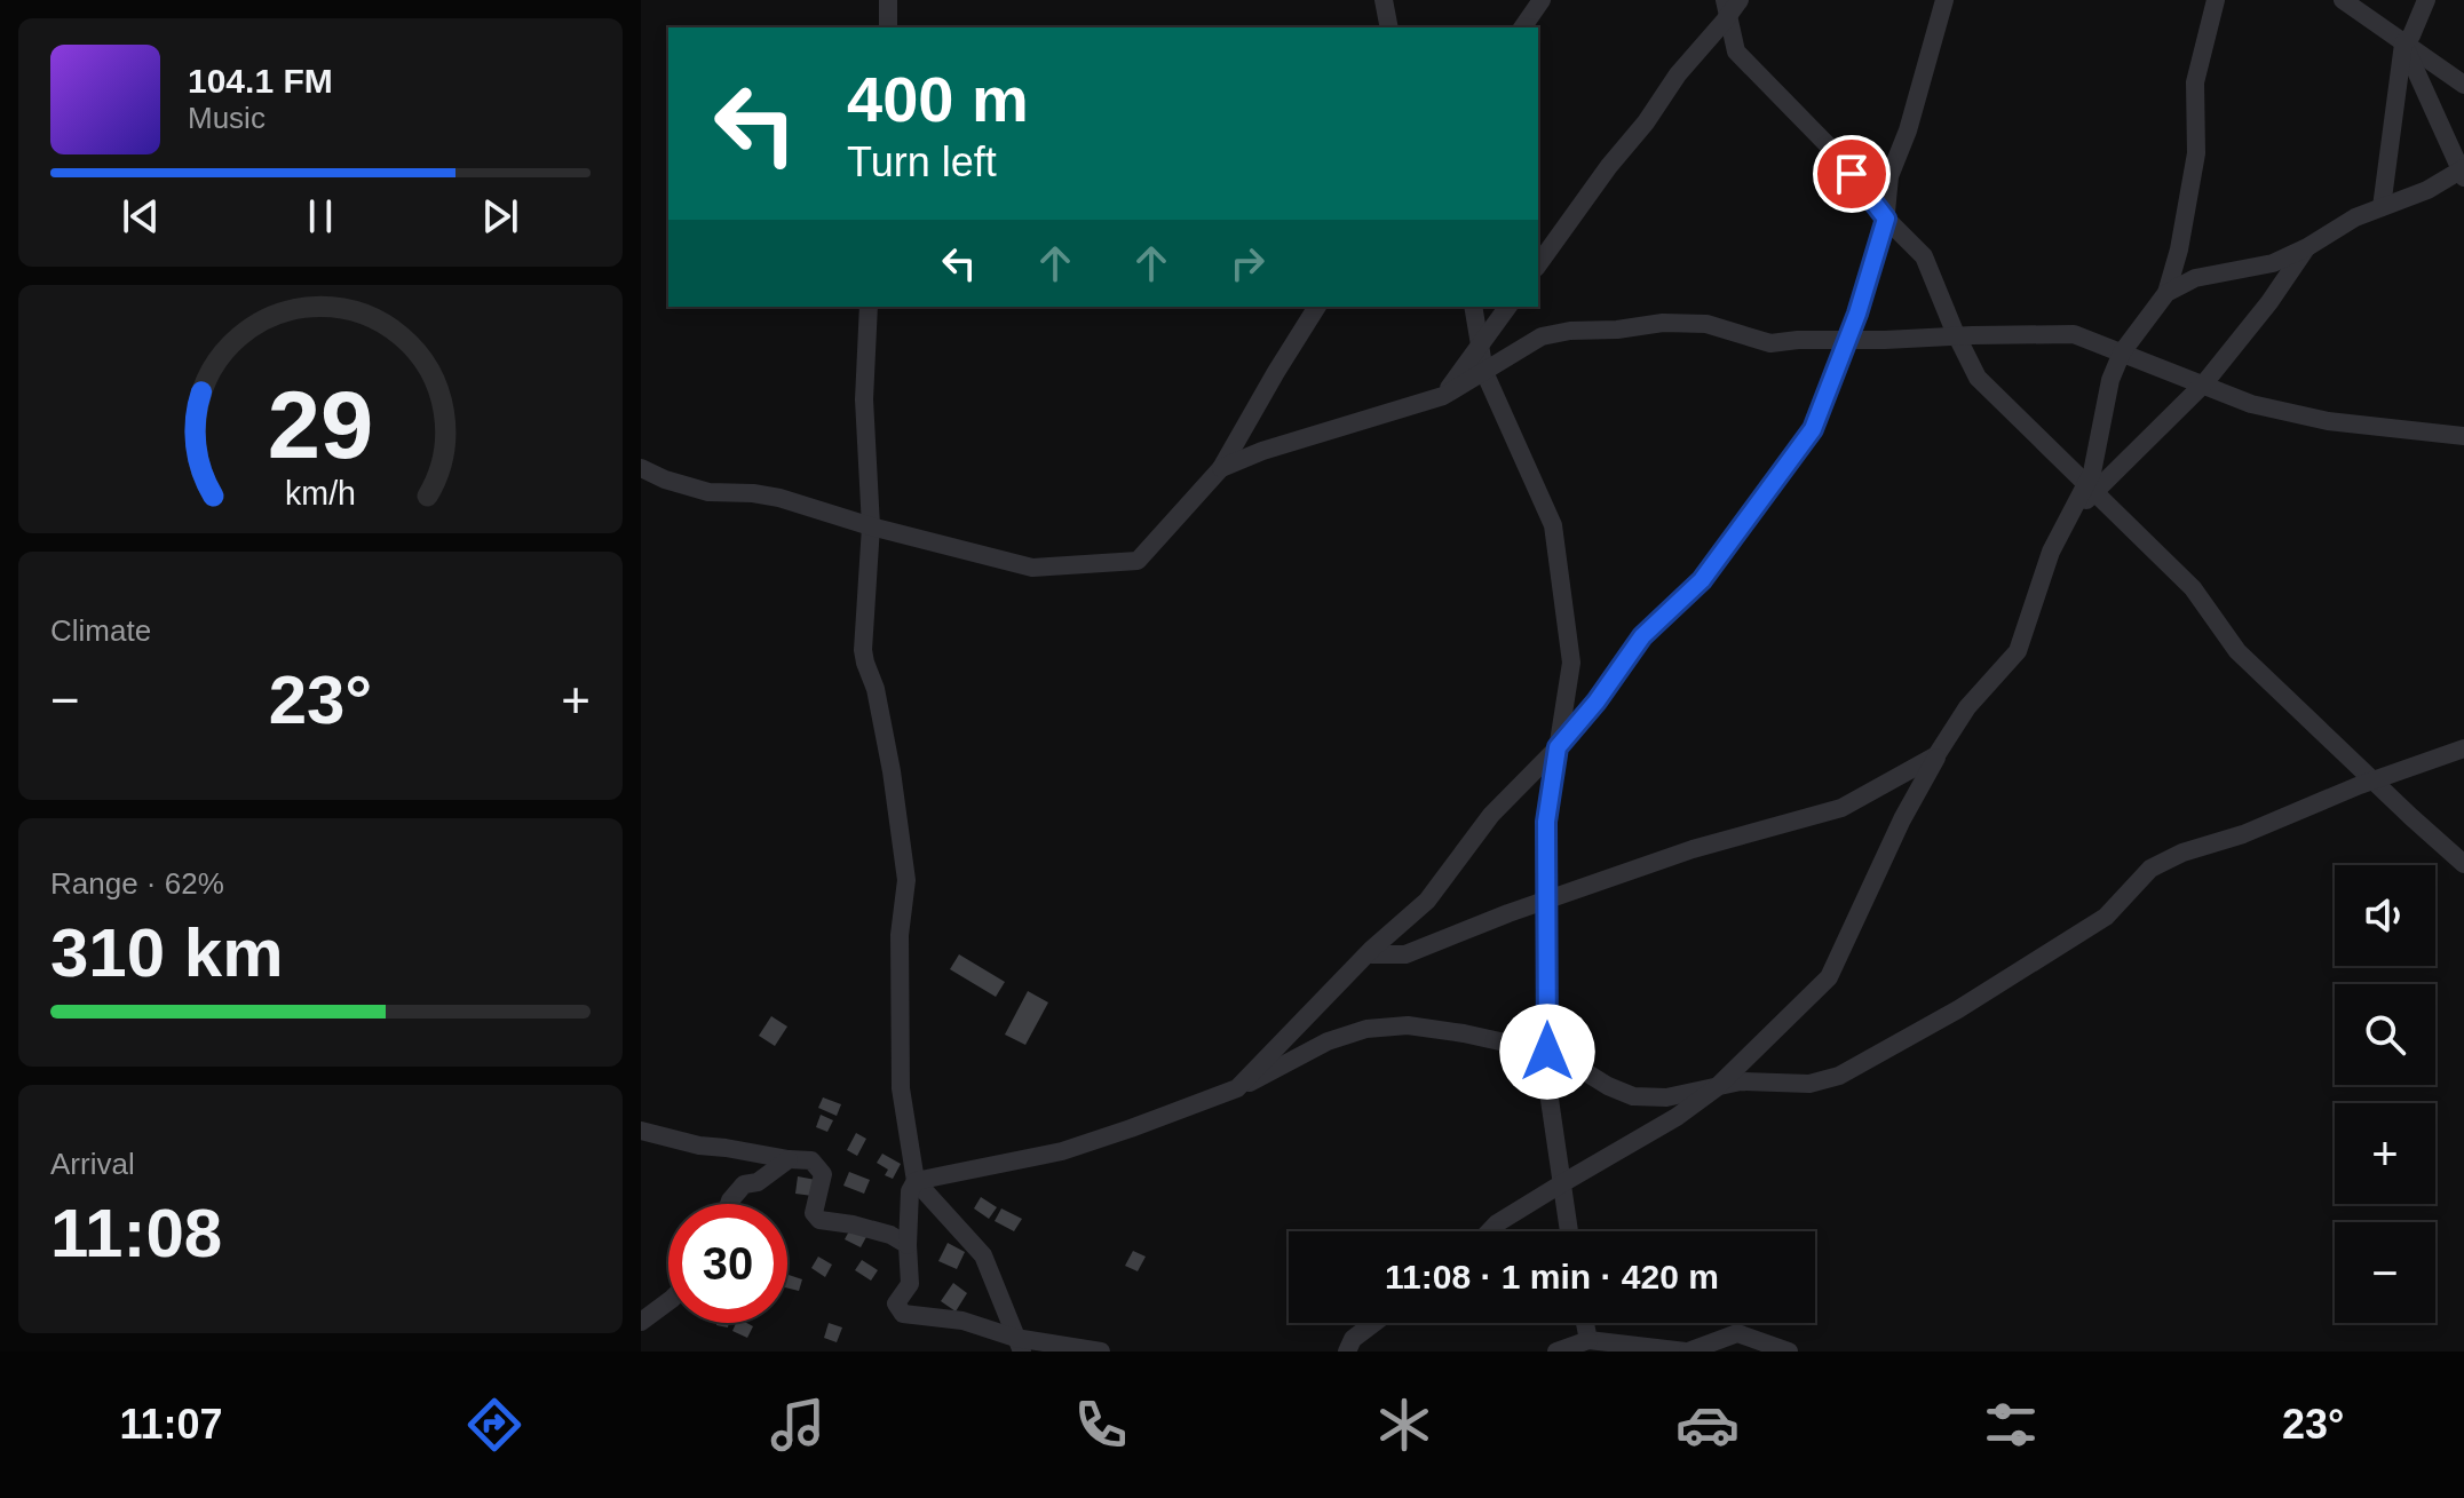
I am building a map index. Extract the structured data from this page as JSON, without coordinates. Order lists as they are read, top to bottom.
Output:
{
  "page": {
    "turn": ["400 m", "Turn left"],
    "song": ["104.1 FM", "Music"],
    "tile": [
      "Climate",
      ["Range · 62%", "310 km"],
      ["Arrival", "11:08"]
    ],
    "heat": ["−", "23°", "+"],
    "map_buttons": ["+", "−"],
    "limit": "30",
    "trip": "11:08 · 1 min · 420 m",
    "tabs": ["11:07", "23°"],
    "gauge": ["29", "km/h"]
  }
}
